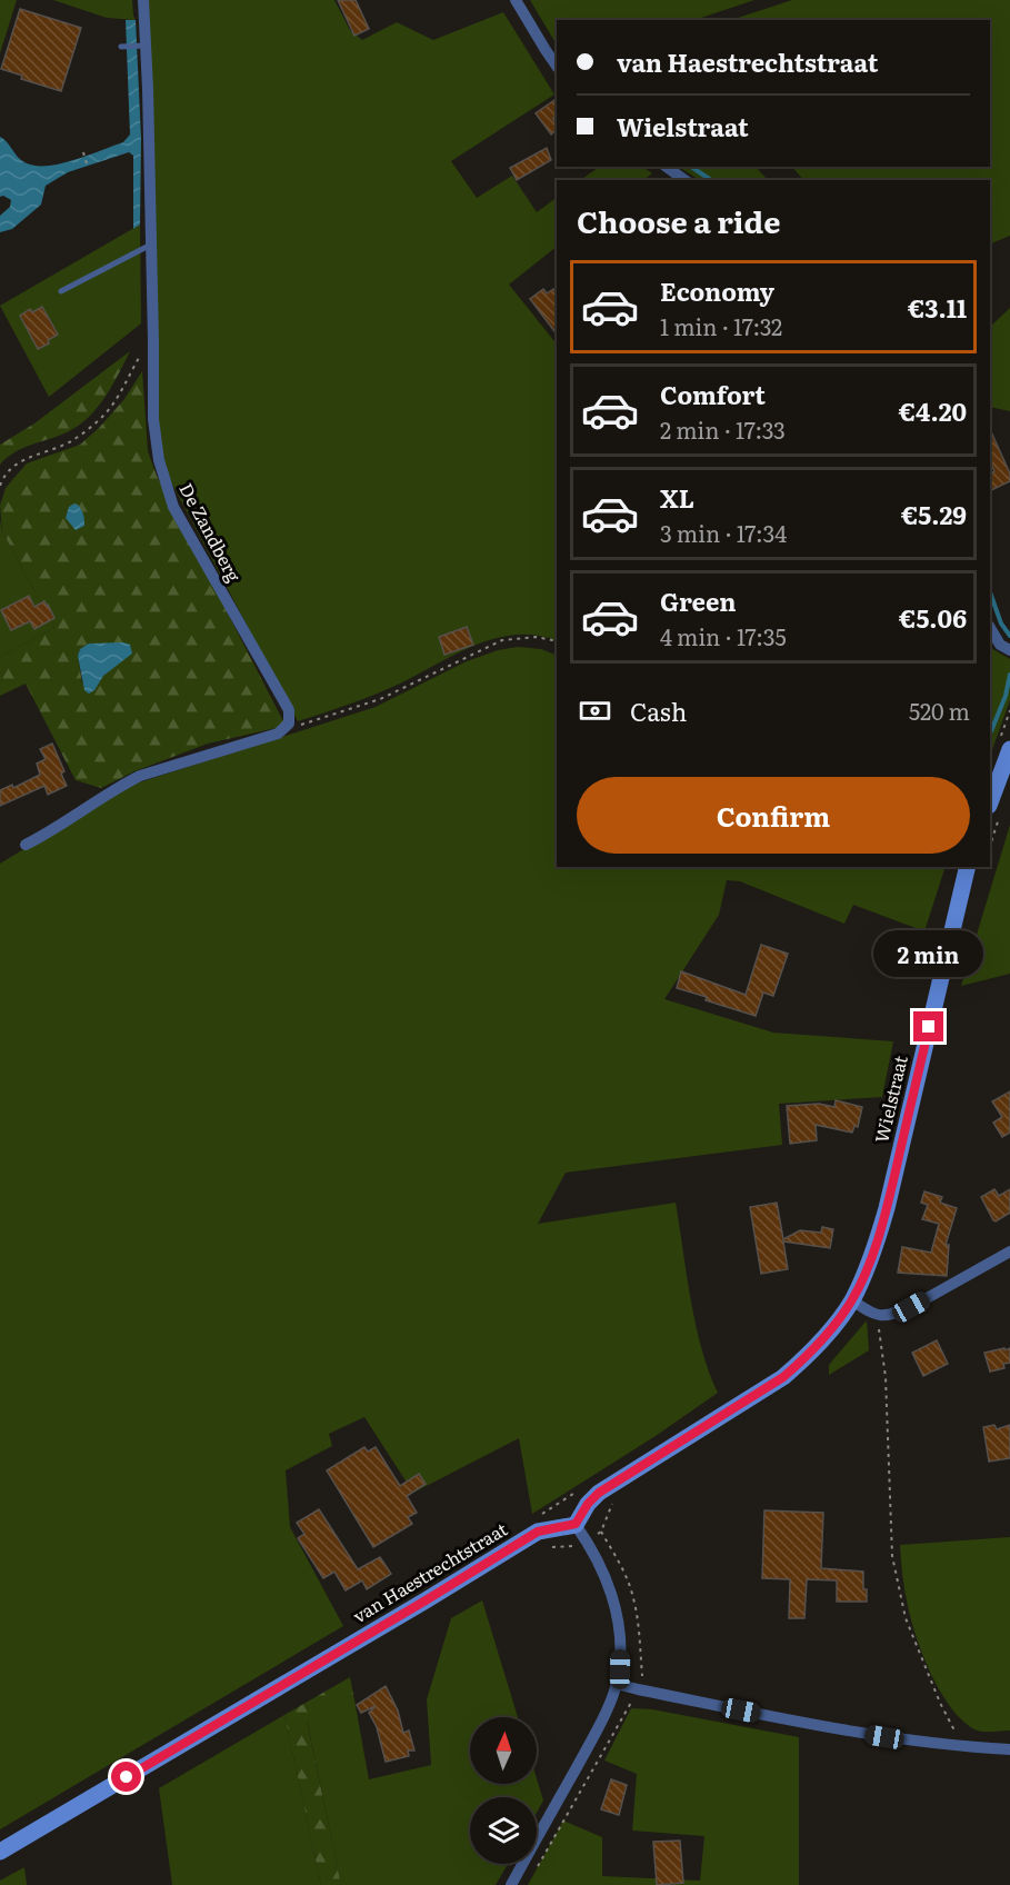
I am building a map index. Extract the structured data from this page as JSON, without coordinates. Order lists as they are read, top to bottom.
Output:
{
  "streets": {
    "street": ["De Zandberg", "Wielstraat", "van Haestrechtstraat"]
  },
  "north": "top",
  "page": {
    "banner": ["van Haestrechtstraat", "Wielstraat"],
    "heading": "Choose a ride",
    "list": [
      {
        "name": "Economy",
        "note": "1 min · 17:32",
        "value": "€3.11"
      },
      {
        "name": "Comfort",
        "note": "2 min · 17:33",
        "value": "€4.20"
      },
      {
        "name": "XL",
        "note": "3 min · 17:34",
        "value": "€5.29"
      },
      {
        "name": "Green",
        "note": "4 min · 17:35",
        "value": "€5.06"
      }
    ],
    "pay": ["Cash", "520 m"],
    "buttons": "Confirm",
    "bubble": "2 min"
  }
}
